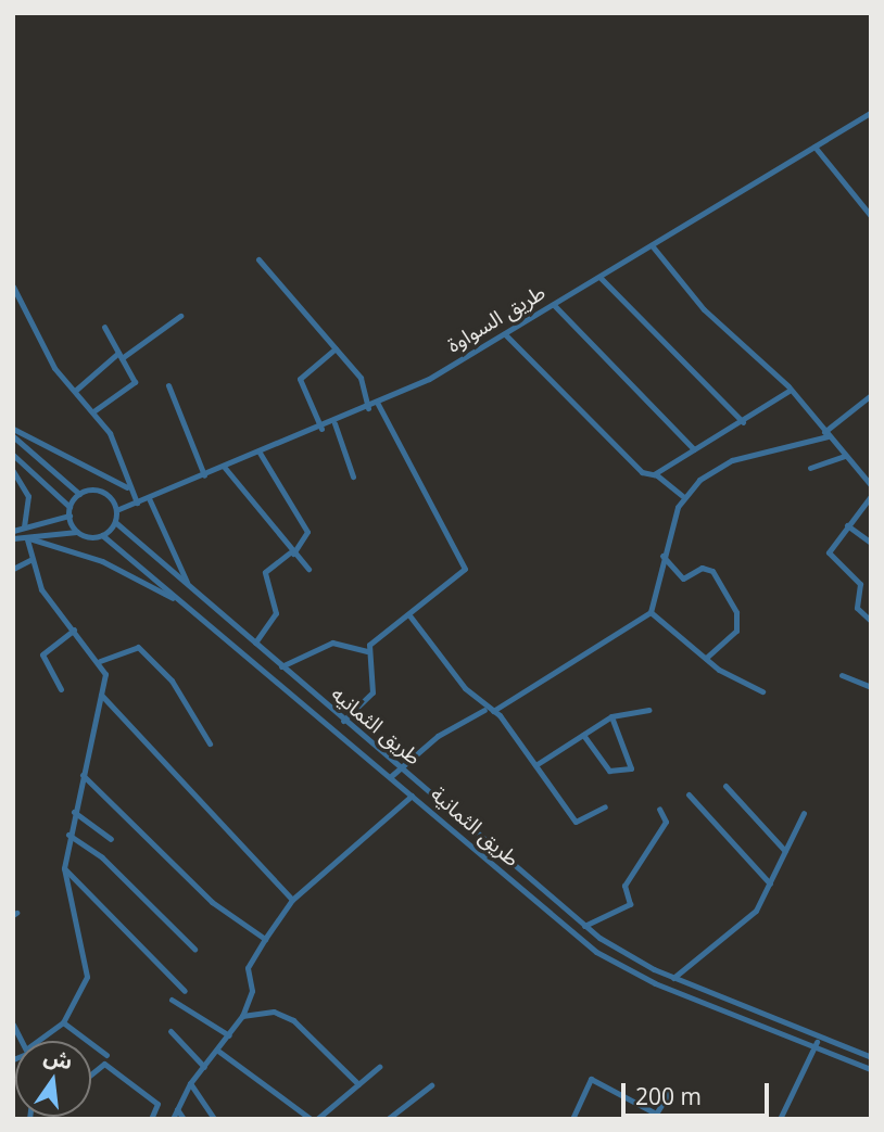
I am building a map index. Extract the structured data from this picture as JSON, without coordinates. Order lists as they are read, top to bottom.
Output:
{
  "streets": {
    "street": ["طريق السواوة", "طريق الثمانيه", "طريق الثمانية"]
  },
  "crossings": [
    ["طريق السواوة", "طريق الثمانيه"],
    ["طريق السواوة", "طريق الثمانية"],
    ["طريق الثمانيه", "طريق الثمانية"]
  ],
  "scale_bar": "200 m",
  "north": "top"
}
